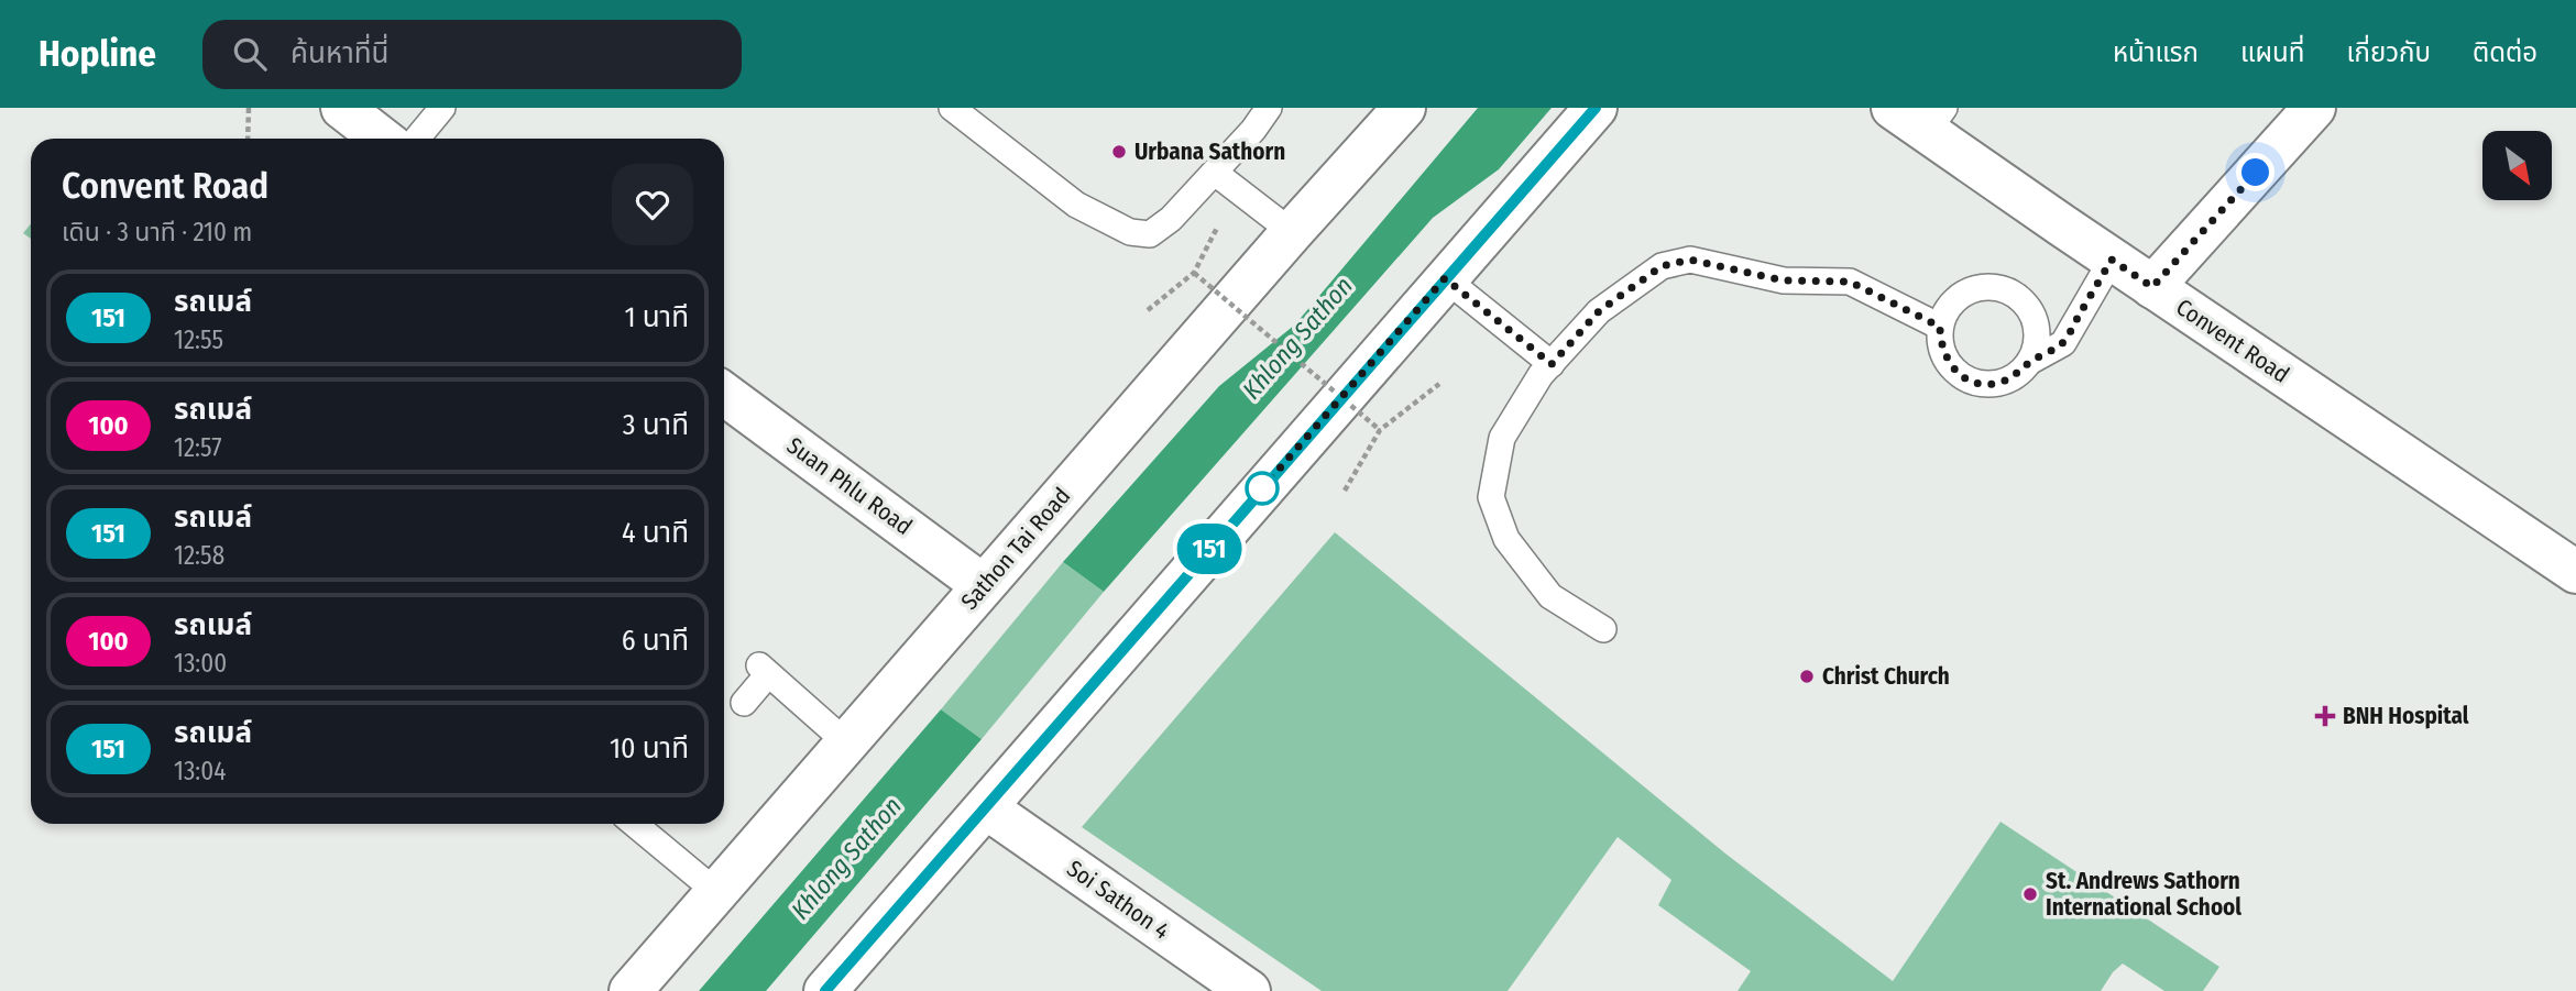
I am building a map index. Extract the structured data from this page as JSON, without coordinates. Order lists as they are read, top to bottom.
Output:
{
  "streets": {
    "main road": [
      "Convent Road",
      "Suan Phlu Road",
      "Sathon Tai Road",
      "Soi Sathon 4"
    ]
  },
  "crossings": [
    ["Suan Phlu Road", "Sathon Tai Road"]
  ],
  "water": ["Khlong Sathon"],
  "places": {
    "other": ["Urbana Sathorn", "Christ Church", "St. Andrews Sathorn International School"],
    "health": ["BNH Hospital"]
  },
  "lines": ["bus line 151"],
  "north": "bottom right",
  "page": {
    "header": "Hopline",
    "search": "ค้นหาที่นี่",
    "nav": [
      "หน้าแรก",
      "แผนที่",
      "เกี่ยวกับ",
      "ติดต่อ"
    ],
    "on_map": "151",
    "heading": ["Convent Road", "เดิน · 3 นาที · 210 m"],
    "list": [
      {
        "mark": "151",
        "name": "รถเมล์",
        "note": "12:55",
        "value": "1 นาที"
      },
      {
        "mark": "100",
        "name": "รถเมล์",
        "note": "12:57",
        "value": "3 นาที"
      },
      {
        "mark": "151",
        "name": "รถเมล์",
        "note": "12:58",
        "value": "4 นาที"
      },
      {
        "mark": "100",
        "name": "รถเมล์",
        "note": "13:00",
        "value": "6 นาที"
      },
      {
        "mark": "151",
        "name": "รถเมล์",
        "note": "13:04",
        "value": "10 นาที"
      }
    ]
  }
}
